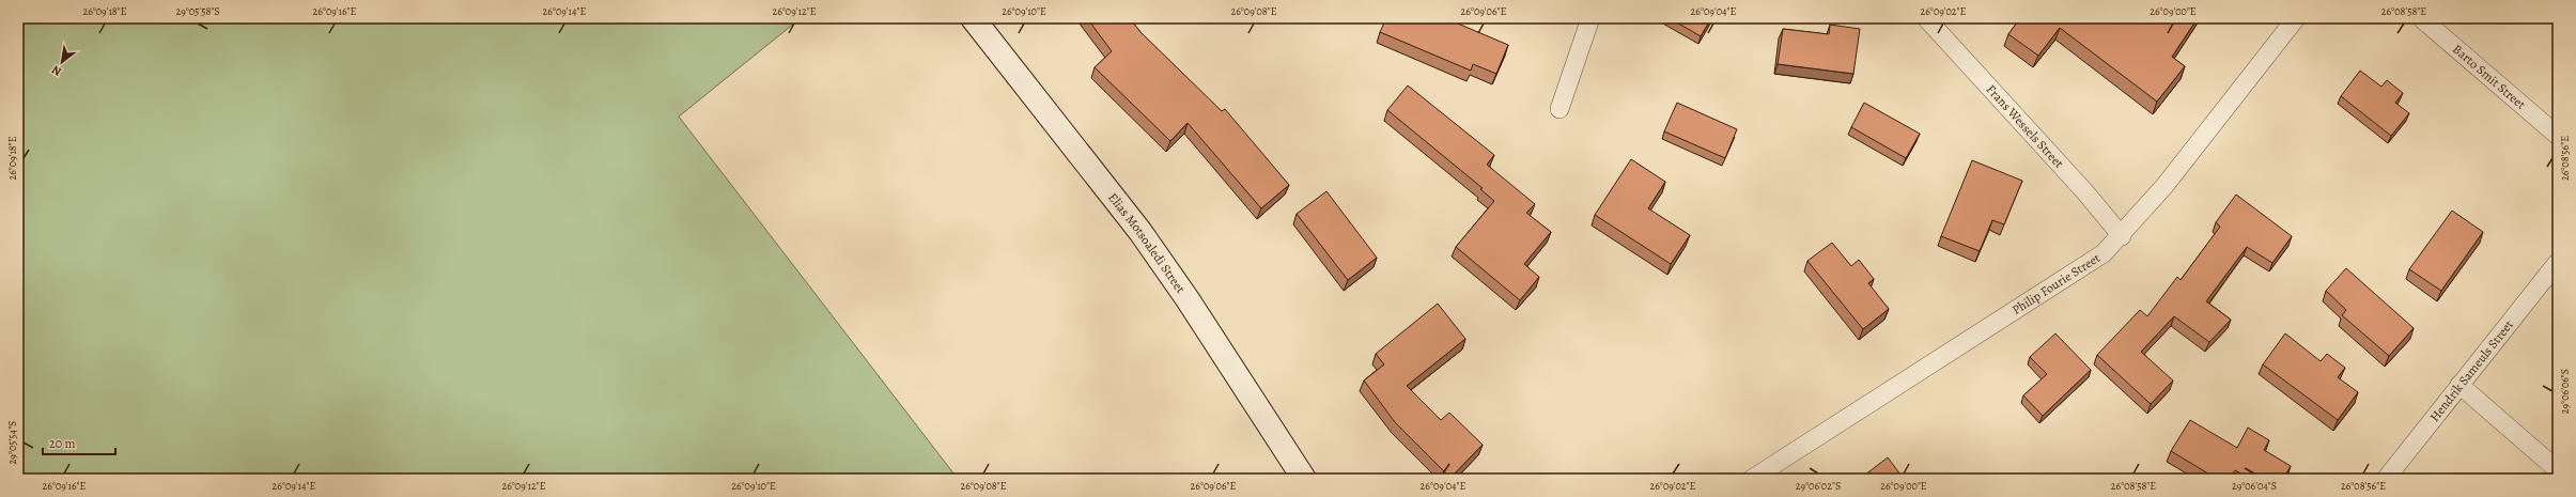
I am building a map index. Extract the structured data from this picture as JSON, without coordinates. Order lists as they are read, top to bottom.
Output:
{
  "streets": {
    "street": [
      "Barto Smit Street",
      "Frans Wessels Street",
      "Elias Motsoaledi Street",
      "Philip Fourie Street",
      "Hendrik Sameuls Street"
    ]
  },
  "crossings": [
    ["Frans Wessels Street", "Philip Fourie Street"]
  ],
  "scale_bar": "20 m",
  "north": "bottom left",
  "coordinates": [
    "26°09'18\"E",
    "29°05'58\"S",
    "26°09'16\"E",
    "26°09'14\"E",
    "26°09'12\"E",
    "26°09'10\"E",
    "26°09'08\"E",
    "26°09'06\"E",
    "26°09'04\"E",
    "26°09'02\"E",
    "26°09'00\"E",
    "26°08'58\"E",
    "26°08'56\"E",
    "29°06'06\"S",
    "29°05'54\"S",
    "29°06'02\"S",
    "29°06'04\"S"
  ]
}
